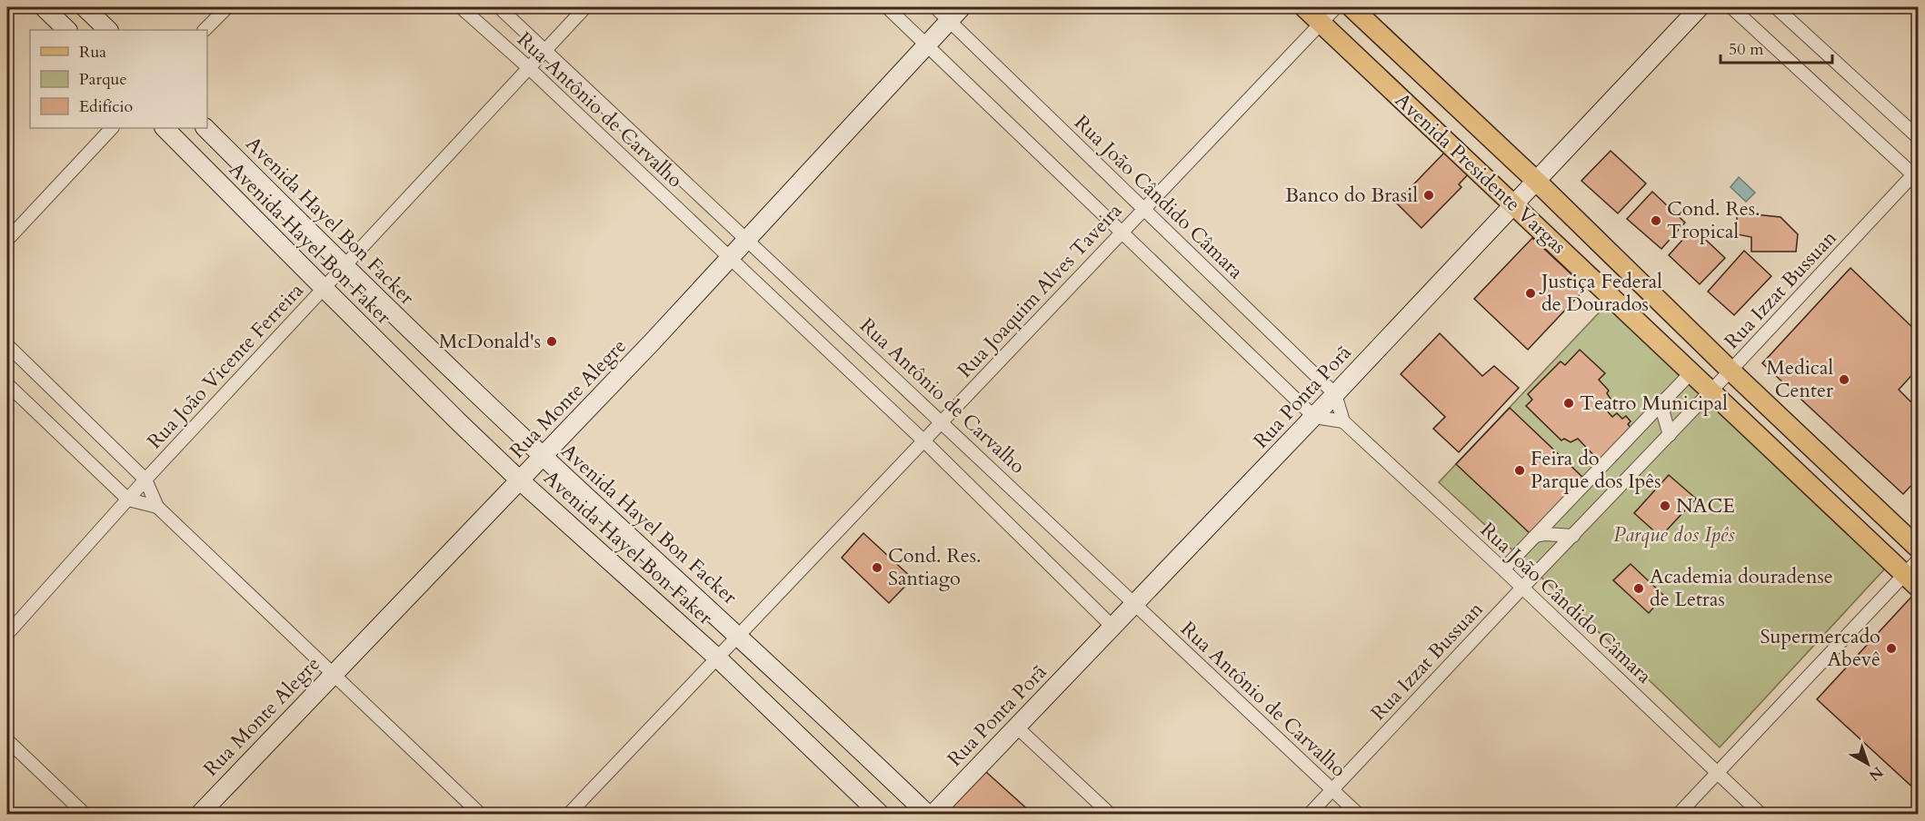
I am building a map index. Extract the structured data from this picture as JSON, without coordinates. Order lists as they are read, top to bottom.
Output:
{
  "streets": {
    "main road": ["Avenida Presidente Vargas"],
    "street": [
      "Rua Antônio de Carvalho",
      "Rua João Cândido Câmara",
      "Avenida Hayel Bon Facker",
      "Avenida Hayel Bon Faker",
      "Rua Izzat Bussuan",
      "Rua Joaquim Alves Taveira",
      "Rua João Vicente Ferreira",
      "Rua Ponta Porã",
      "Rua Monte Alegre"
    ]
  },
  "crossings": [
    ["Rua Antônio de Carvalho", "Rua Izzat Bussuan"],
    ["Rua Antônio de Carvalho", "Rua Joaquim Alves Taveira"],
    ["Rua Antônio de Carvalho", "Rua João Vicente Ferreira"],
    ["Rua Antônio de Carvalho", "Rua Ponta Porã"],
    ["Rua Antônio de Carvalho", "Rua Monte Alegre"],
    ["Avenida Presidente Vargas", "Rua Izzat Bussuan"],
    ["Avenida Presidente Vargas", "Rua Joaquim Alves Taveira"],
    ["Avenida Presidente Vargas", "Rua Ponta Porã"],
    ["Rua João Cândido Câmara", "Rua Izzat Bussuan"],
    ["Rua João Cândido Câmara", "Rua Joaquim Alves Taveira"],
    ["Rua João Cândido Câmara", "Rua Ponta Porã"],
    ["Rua João Cândido Câmara", "Rua Monte Alegre"],
    ["Avenida Hayel Bon Facker", "Rua Joaquim Alves Taveira"],
    ["Avenida Hayel Bon Facker", "Rua João Vicente Ferreira"],
    ["Avenida Hayel Bon Facker", "Rua Monte Alegre"],
    ["Avenida Hayel Bon Faker", "Rua Joaquim Alves Taveira"],
    ["Avenida Hayel Bon Faker", "Rua João Vicente Ferreira"],
    ["Avenida Hayel Bon Faker", "Rua Monte Alegre"]
  ],
  "parks": ["Parque dos Ipês"],
  "places": [
    "Banco do Brasil",
    "Cond. Res. Tropical",
    "Justiça Federal de Dourados",
    "McDonald's",
    "Medical Center",
    "Teatro Municipal",
    "Feira do Parque dos Ipês",
    "NACE",
    "Cond. Res. Santiago",
    "Academia douradense de Letras",
    "Supermercado Abevê"
  ],
  "legend": ["Rua", "Parque", "Edifício"],
  "scale_bar": "50 m",
  "north": "bottom right"
}
